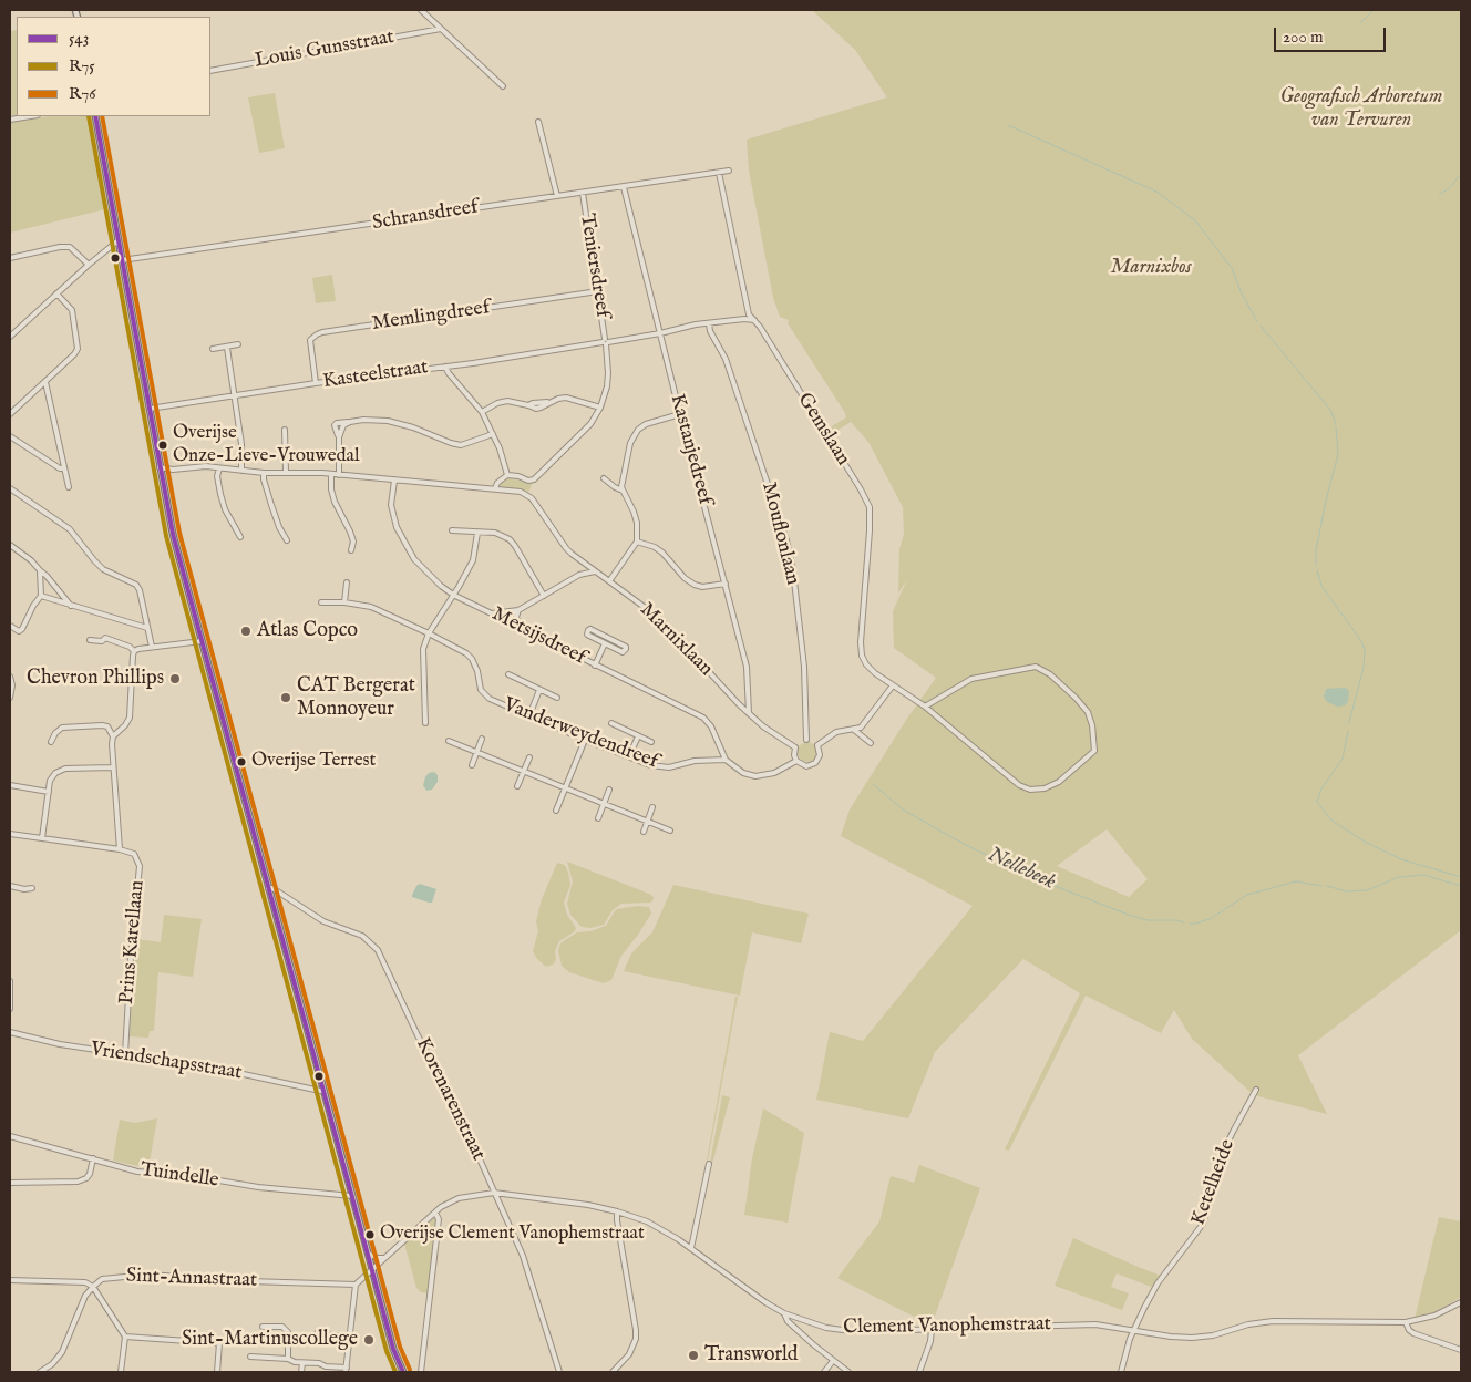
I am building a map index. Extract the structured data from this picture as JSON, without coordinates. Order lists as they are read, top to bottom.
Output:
{
  "streets": {
    "street": [
      "Louis Gunsstraat",
      "Schransdreef",
      "Teniersdreef",
      "Memlingdreef",
      "Kasteelstraat",
      "Gemslaan",
      "Kastanjedreef",
      "Mouflonlaan",
      "Metsijsdreef",
      "Marnixlaan",
      "Vanderweydendreef",
      "Prins Karellaan",
      "Vriendschapsstraat",
      "Korenarenstraat",
      "Tuindelle",
      "Ketelheide",
      "Sint-Annastraat",
      "Clement Vanophemstraat"
    ]
  },
  "crossings": [
    ["Schransdreef", "Teniersdreef"],
    ["Schransdreef", "Gemslaan"],
    ["Schransdreef", "Kastanjedreef"],
    ["Teniersdreef", "Memlingdreef"],
    ["Teniersdreef", "Kasteelstraat"],
    ["Memlingdreef", "Kasteelstraat"],
    ["Kasteelstraat", "Gemslaan"],
    ["Kasteelstraat", "Kastanjedreef"],
    ["Kasteelstraat", "Mouflonlaan"],
    ["Kastanjedreef", "Marnixlaan"],
    ["Mouflonlaan", "Marnixlaan"],
    ["Metsijsdreef", "Marnixlaan"],
    ["Metsijsdreef", "Vanderweydendreef"],
    ["Prins Karellaan", "Vriendschapsstraat"],
    ["Korenarenstraat", "Clement Vanophemstraat"],
    ["Ketelheide", "Clement Vanophemstraat"]
  ],
  "water": ["Nellebeek"],
  "parks": ["Geografisch Arboretum van Tervuren", "Marnixbos"],
  "places": [
    "Overijse Onze-Lieve-Vrouwedal",
    "Atlas Copco",
    "Chevron Phillips",
    "CAT Bergerat Monnoyeur",
    "Overijse Terrest",
    "Overijse Clement Vanophemstraat",
    "Sint-Martinuscollege",
    "Transworld"
  ],
  "lines": ["transit line 543", "transit line R75", "transit line R76"],
  "legend": ["543", "R75", "R76"],
  "scale_bar": "200 m"
}
